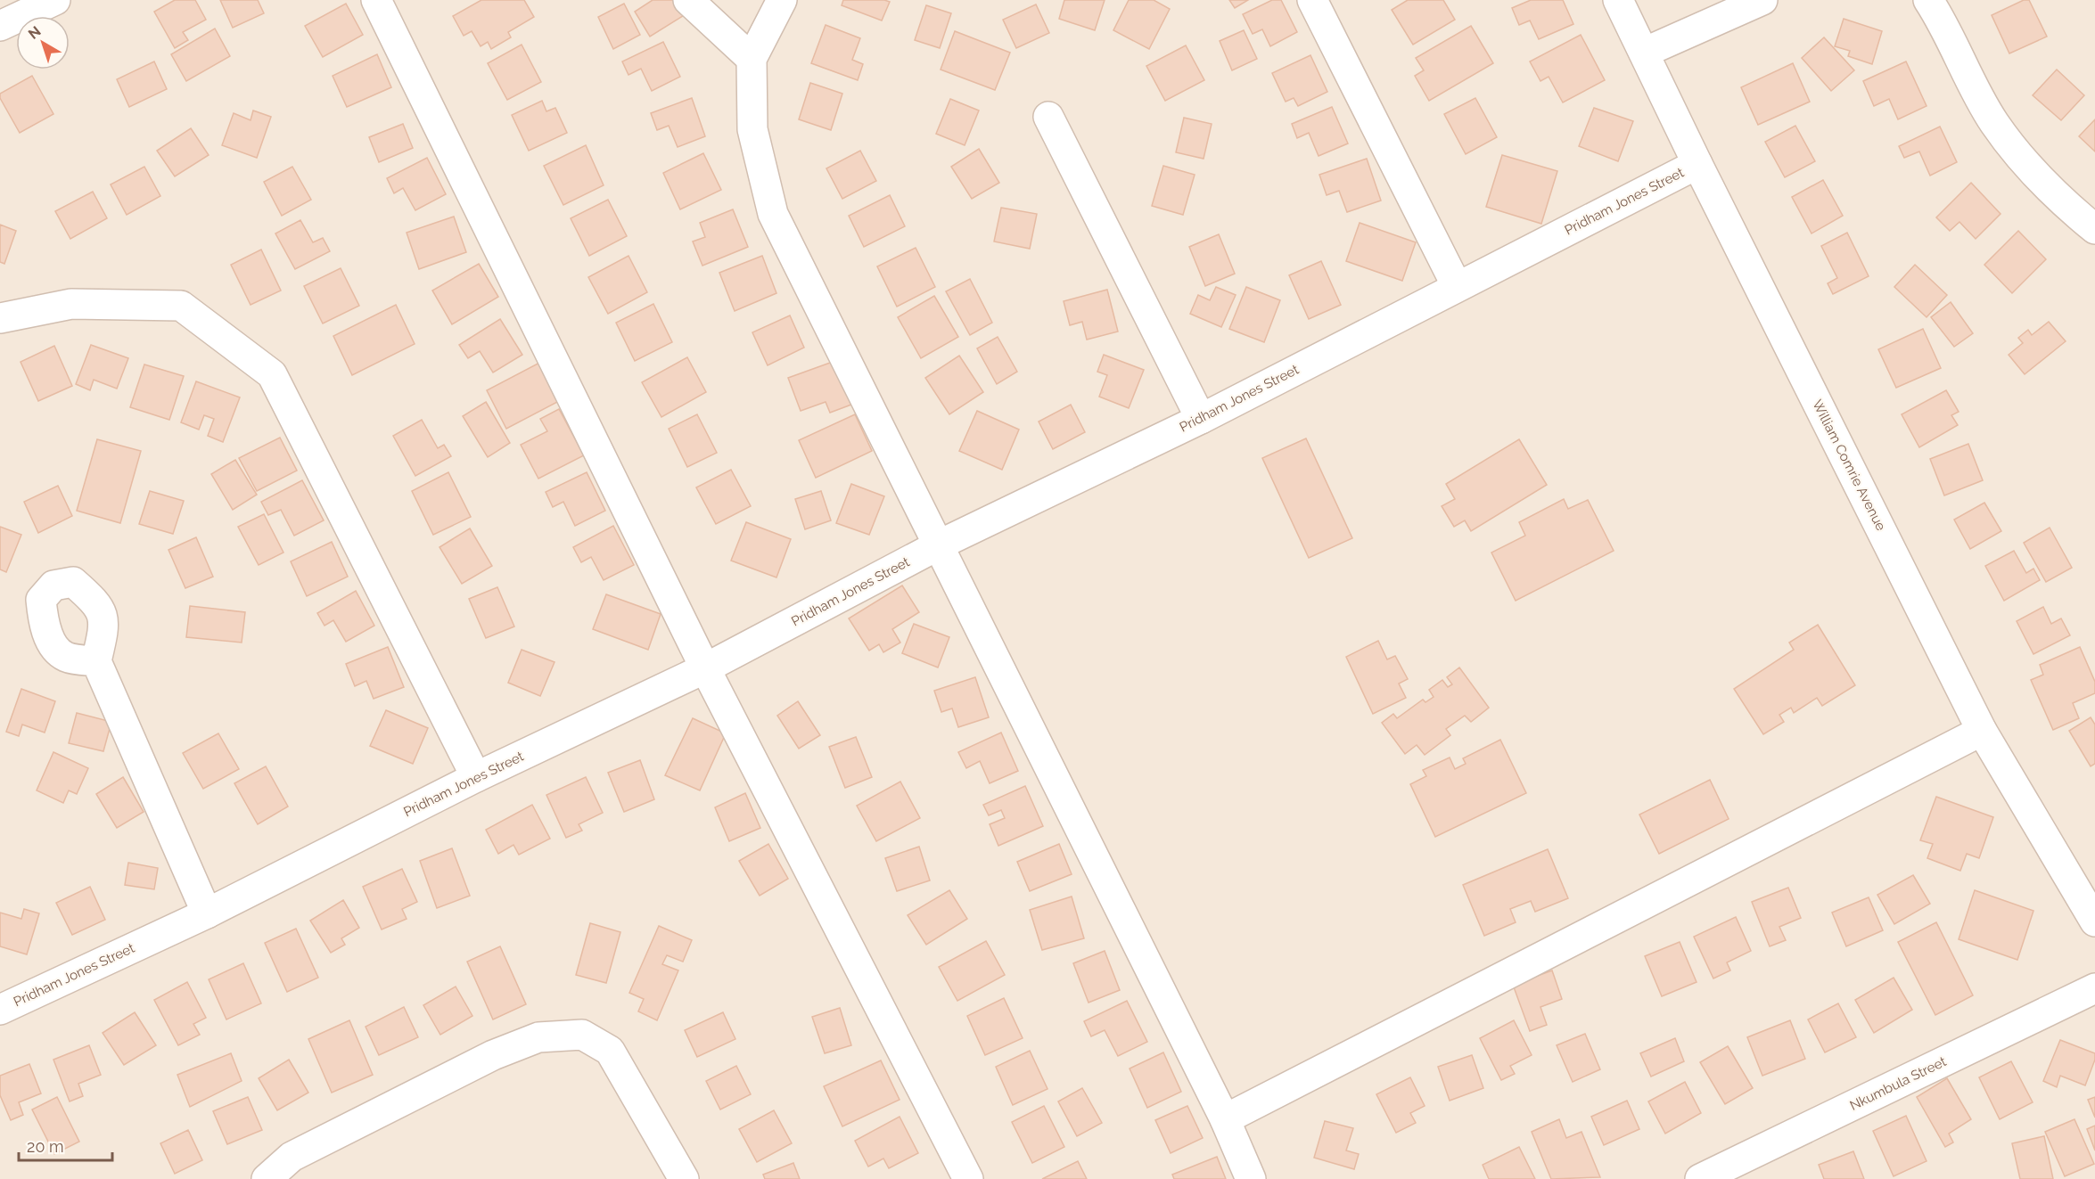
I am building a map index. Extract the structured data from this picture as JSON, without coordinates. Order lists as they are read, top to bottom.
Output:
{
  "streets": {
    "street": ["Pridham Jones Street", "William Comrie Avenue", "Nkumbula Street"]
  },
  "crossings": [
    ["Pridham Jones Street", "William Comrie Avenue"]
  ],
  "scale_bar": "20 m",
  "north": "top left"
}
